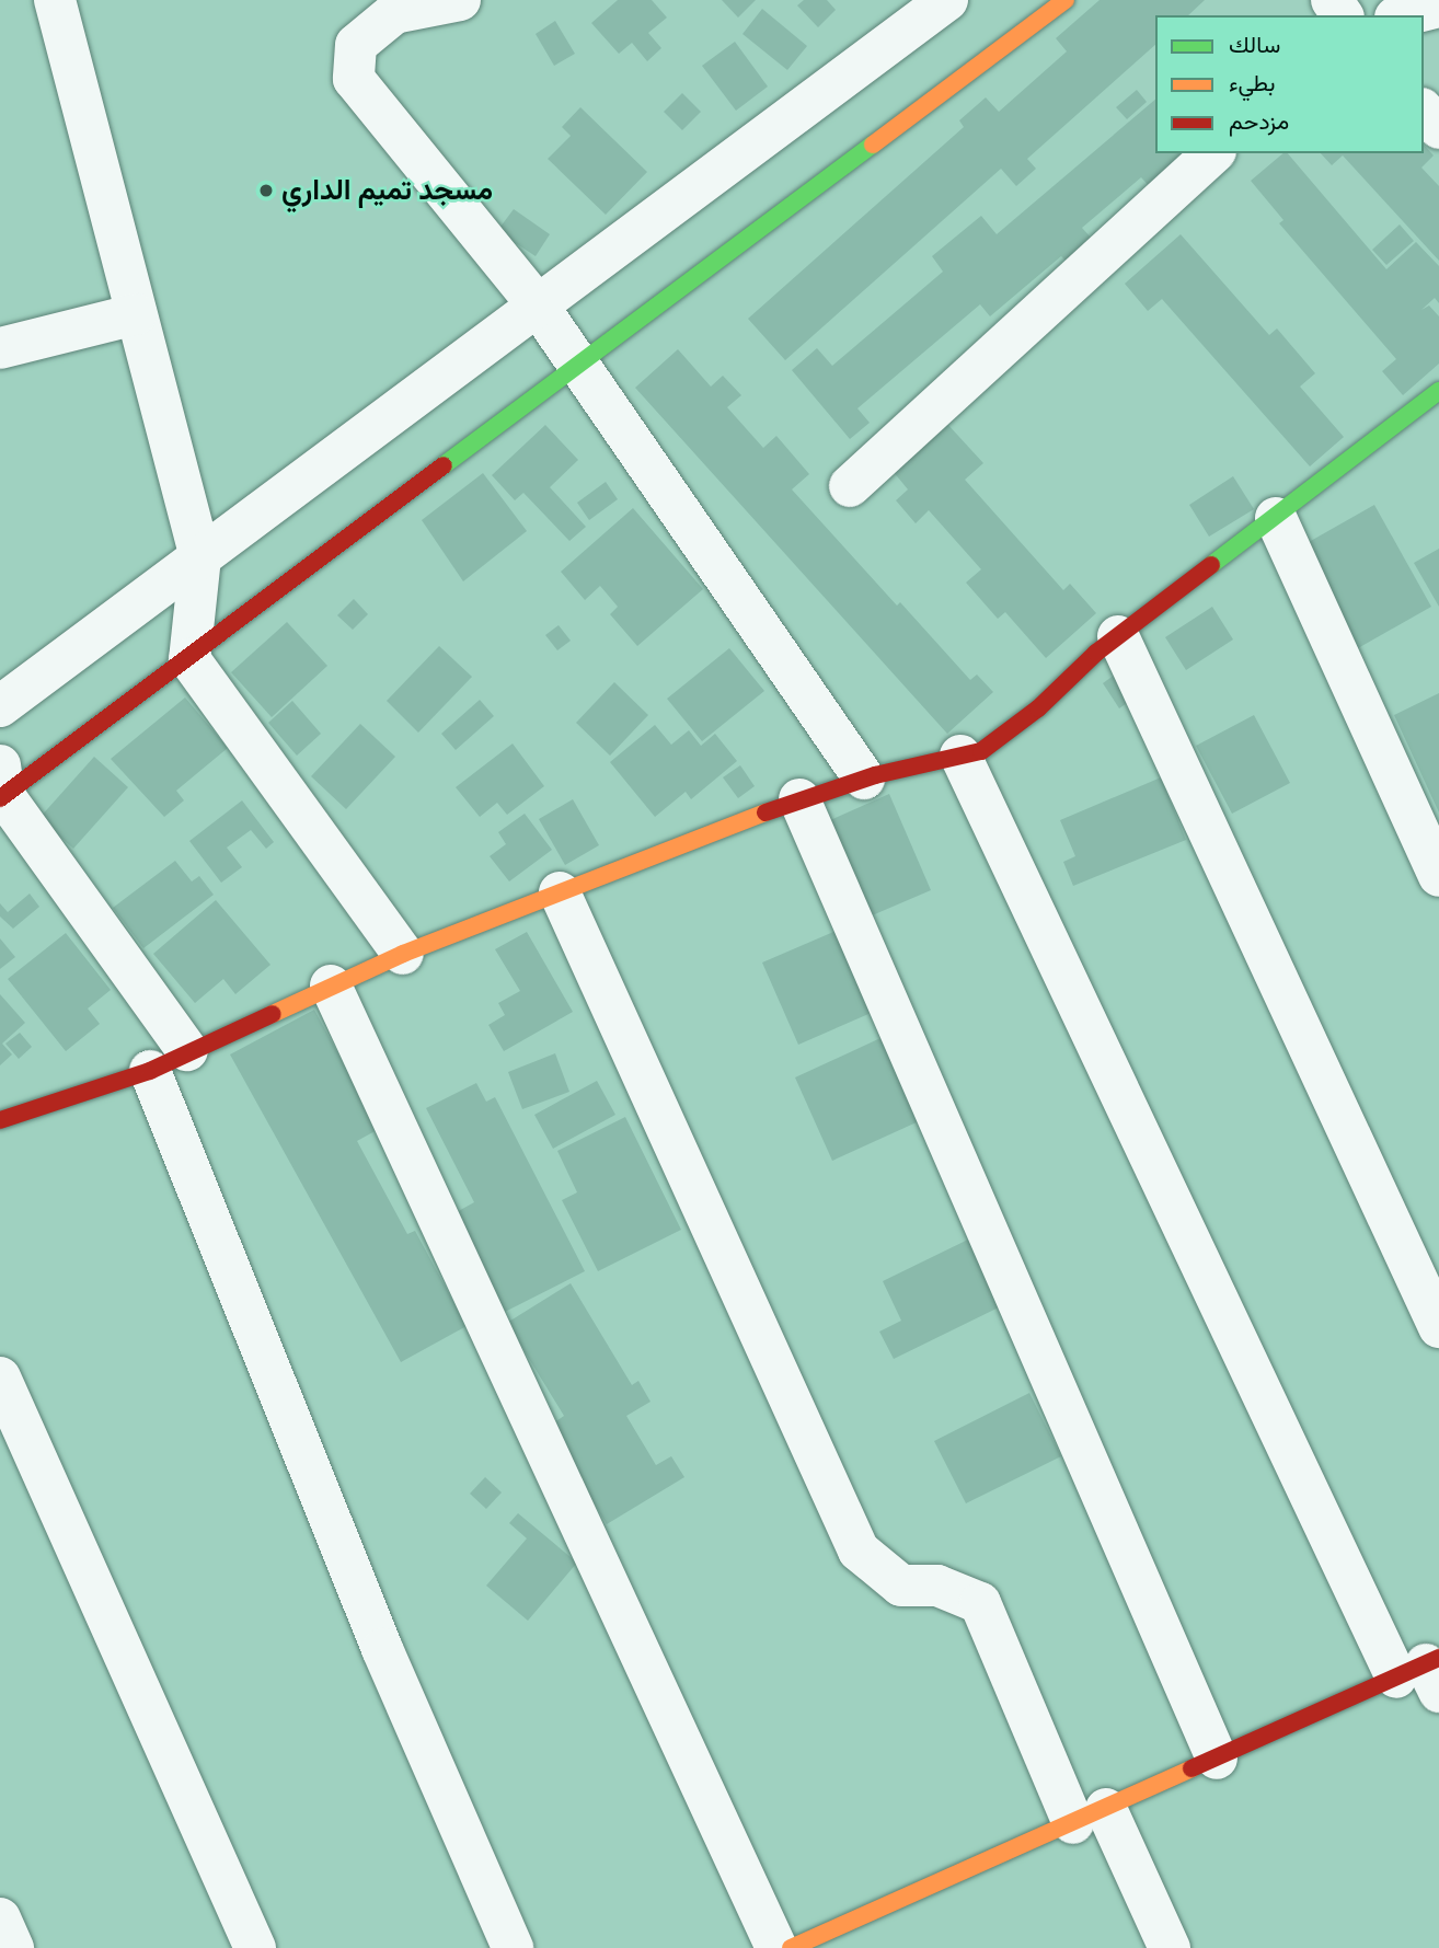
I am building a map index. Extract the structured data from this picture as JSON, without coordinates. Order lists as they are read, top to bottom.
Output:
{
  "places": ["مسجد تميم الداري"],
  "legend": ["سالك", "بطيء", "مزدحم"]
}
